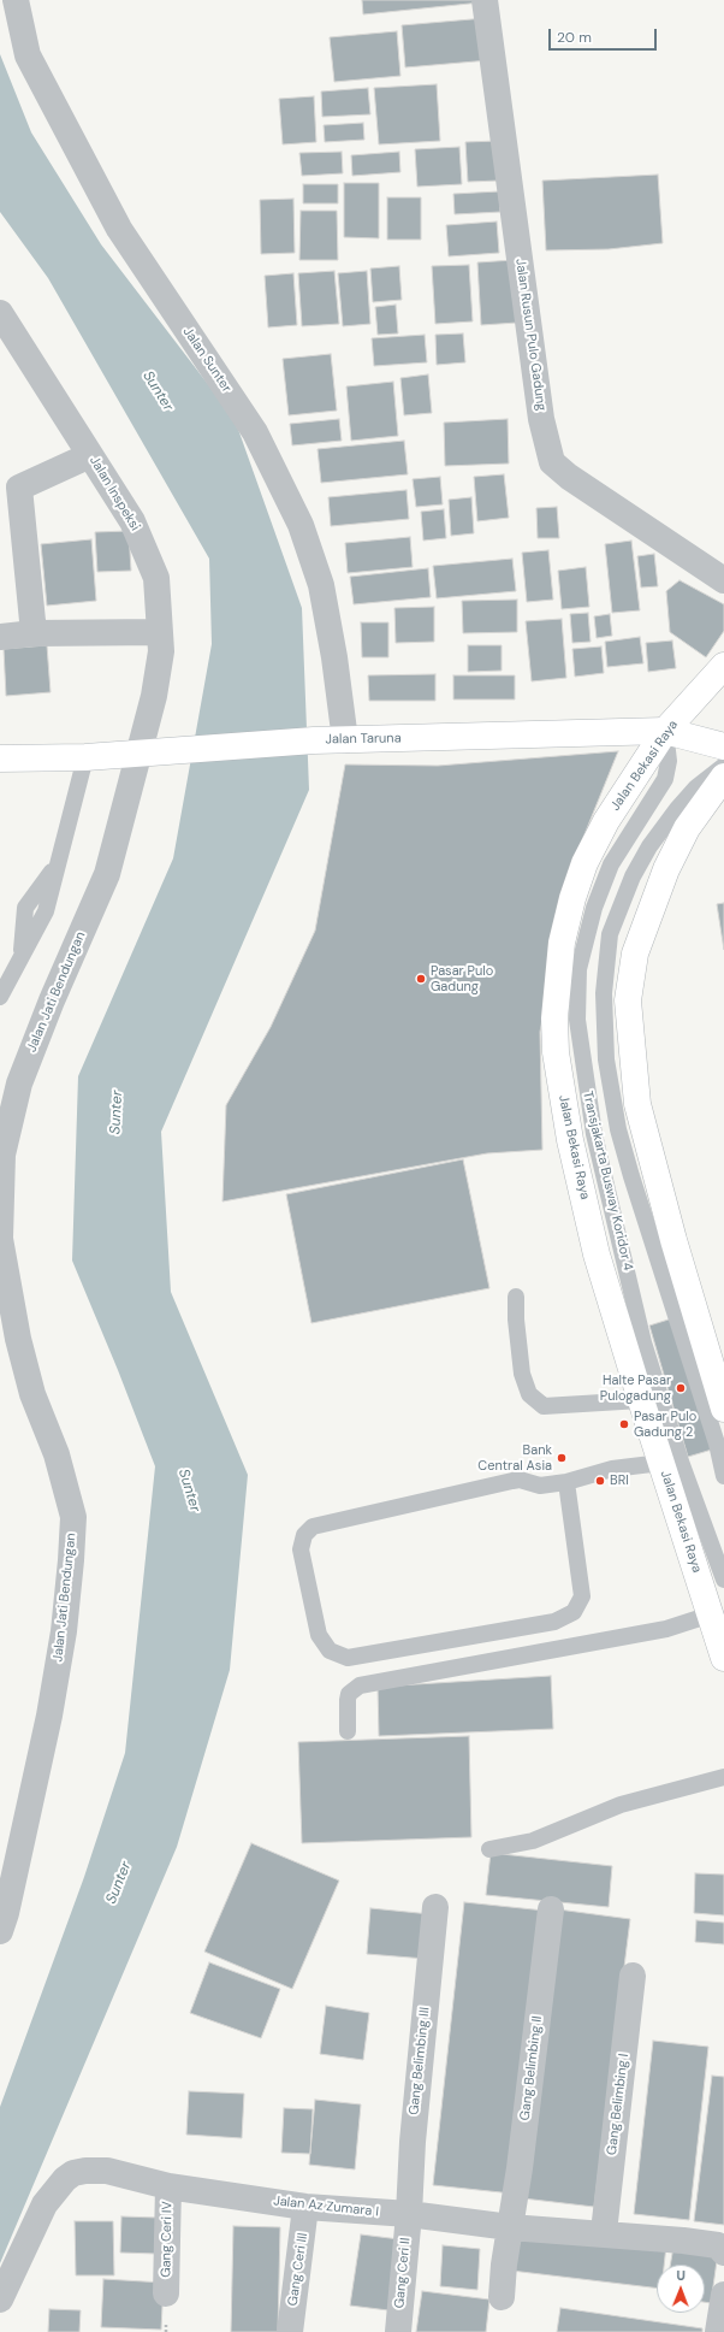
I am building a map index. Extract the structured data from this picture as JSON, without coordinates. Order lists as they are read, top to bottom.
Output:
{
  "streets": {
    "main road": ["Jalan Taruna", "Jalan Bekasi Raya"],
    "street": [
      "Jalan Rusun Pulo Gadung",
      "Jalan Sunter",
      "Jalan Inspeksi",
      "Jalan Jati Bendungan",
      "Gang Belimbing III",
      "Gang Belimbing II",
      "Gang Belimbing I",
      "Jalan Az Zumara I",
      "Gang Ceri IV",
      "Gang Ceri III",
      "Gang Ceri II"
    ],
    "lane": ["Transjakarta Busway Koridor 4"]
  },
  "crossings": [
    ["Jalan Sunter", "Jalan Taruna"],
    ["Jalan Inspeksi", "Jalan Taruna"],
    ["Jalan Inspeksi", "Jalan Jati Bendungan"],
    ["Jalan Taruna", "Jalan Bekasi Raya"],
    ["Jalan Taruna", "Jalan Jati Bendungan"],
    ["Jalan Taruna", "Transjakarta Busway Koridor 4"],
    ["Jalan Bekasi Raya", "Transjakarta Busway Koridor 4"],
    ["Gang Belimbing III", "Jalan Az Zumara I"],
    ["Gang Belimbing III", "Gang Ceri II"],
    ["Gang Belimbing II", "Jalan Az Zumara I"],
    ["Gang Belimbing I", "Jalan Az Zumara I"],
    ["Jalan Az Zumara I", "Gang Ceri IV"],
    ["Jalan Az Zumara I", "Gang Ceri III"],
    ["Jalan Az Zumara I", "Gang Ceri II"]
  ],
  "water": ["Sunter"],
  "places": [
    "Pasar Pulo Gadung",
    "Halte Pasar Pulogadung",
    "Pasar Pulo Gadung 2",
    "Bank Central Asia",
    "BRI"
  ],
  "scale_bar": "20 m",
  "north": "top"
}
